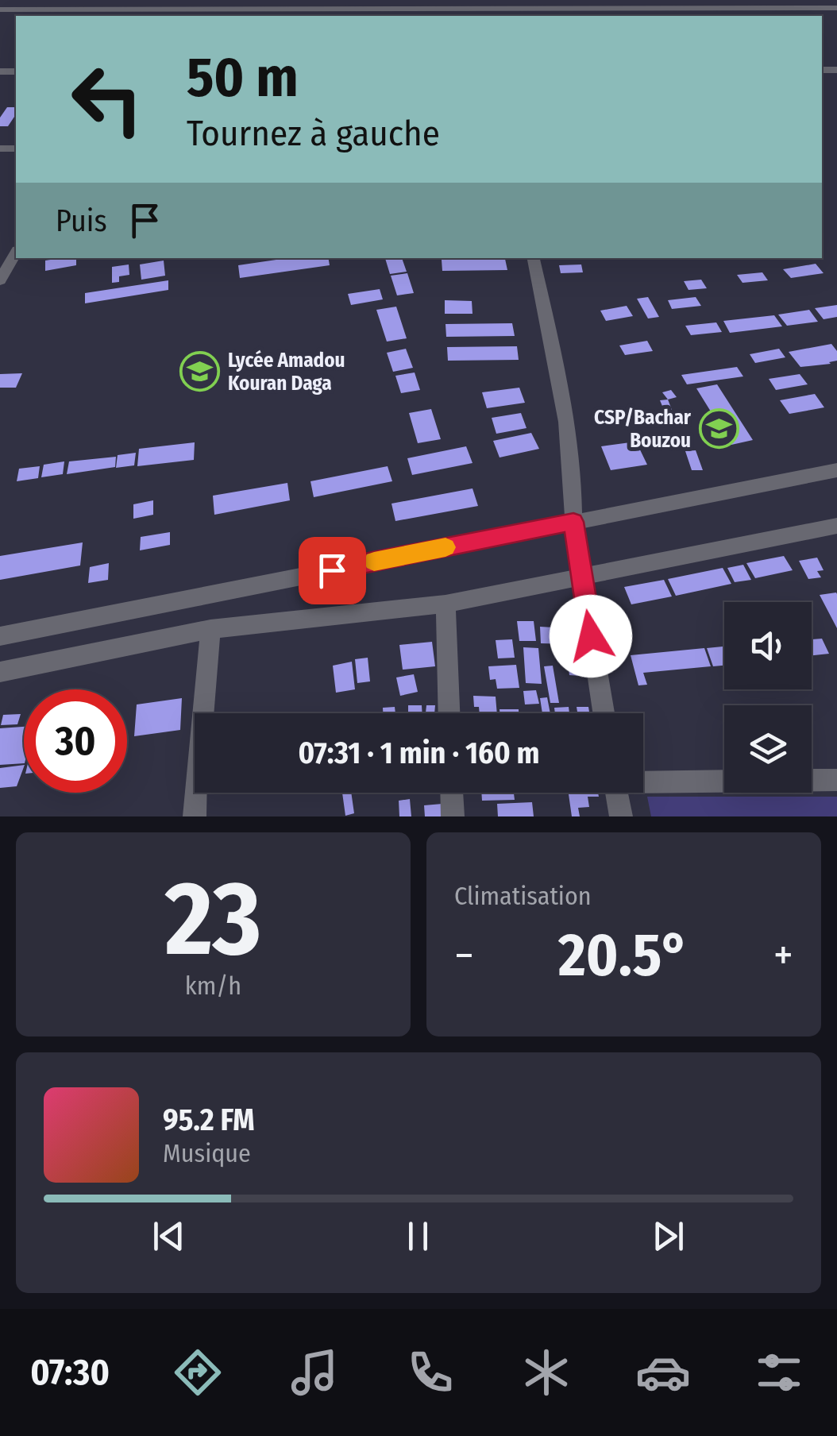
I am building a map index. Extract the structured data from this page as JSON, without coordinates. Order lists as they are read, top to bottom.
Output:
{
  "places": {
    "school or university": ["Lycée Amadou Kouran Daga", "CSP/Bachar Bouzou"]
  },
  "page": {
    "turn": ["50 m", "Tournez à gauche"],
    "then": "Puis",
    "limit": "30",
    "trip": "07:31 · 1 min · 160 m",
    "tile": [
      ["23", "km/h"],
      "Climatisation"
    ],
    "heat": ["−", "20.5°", "+"],
    "song": ["95.2 FM", "Musique"],
    "tabs": "07:30"
  }
}
